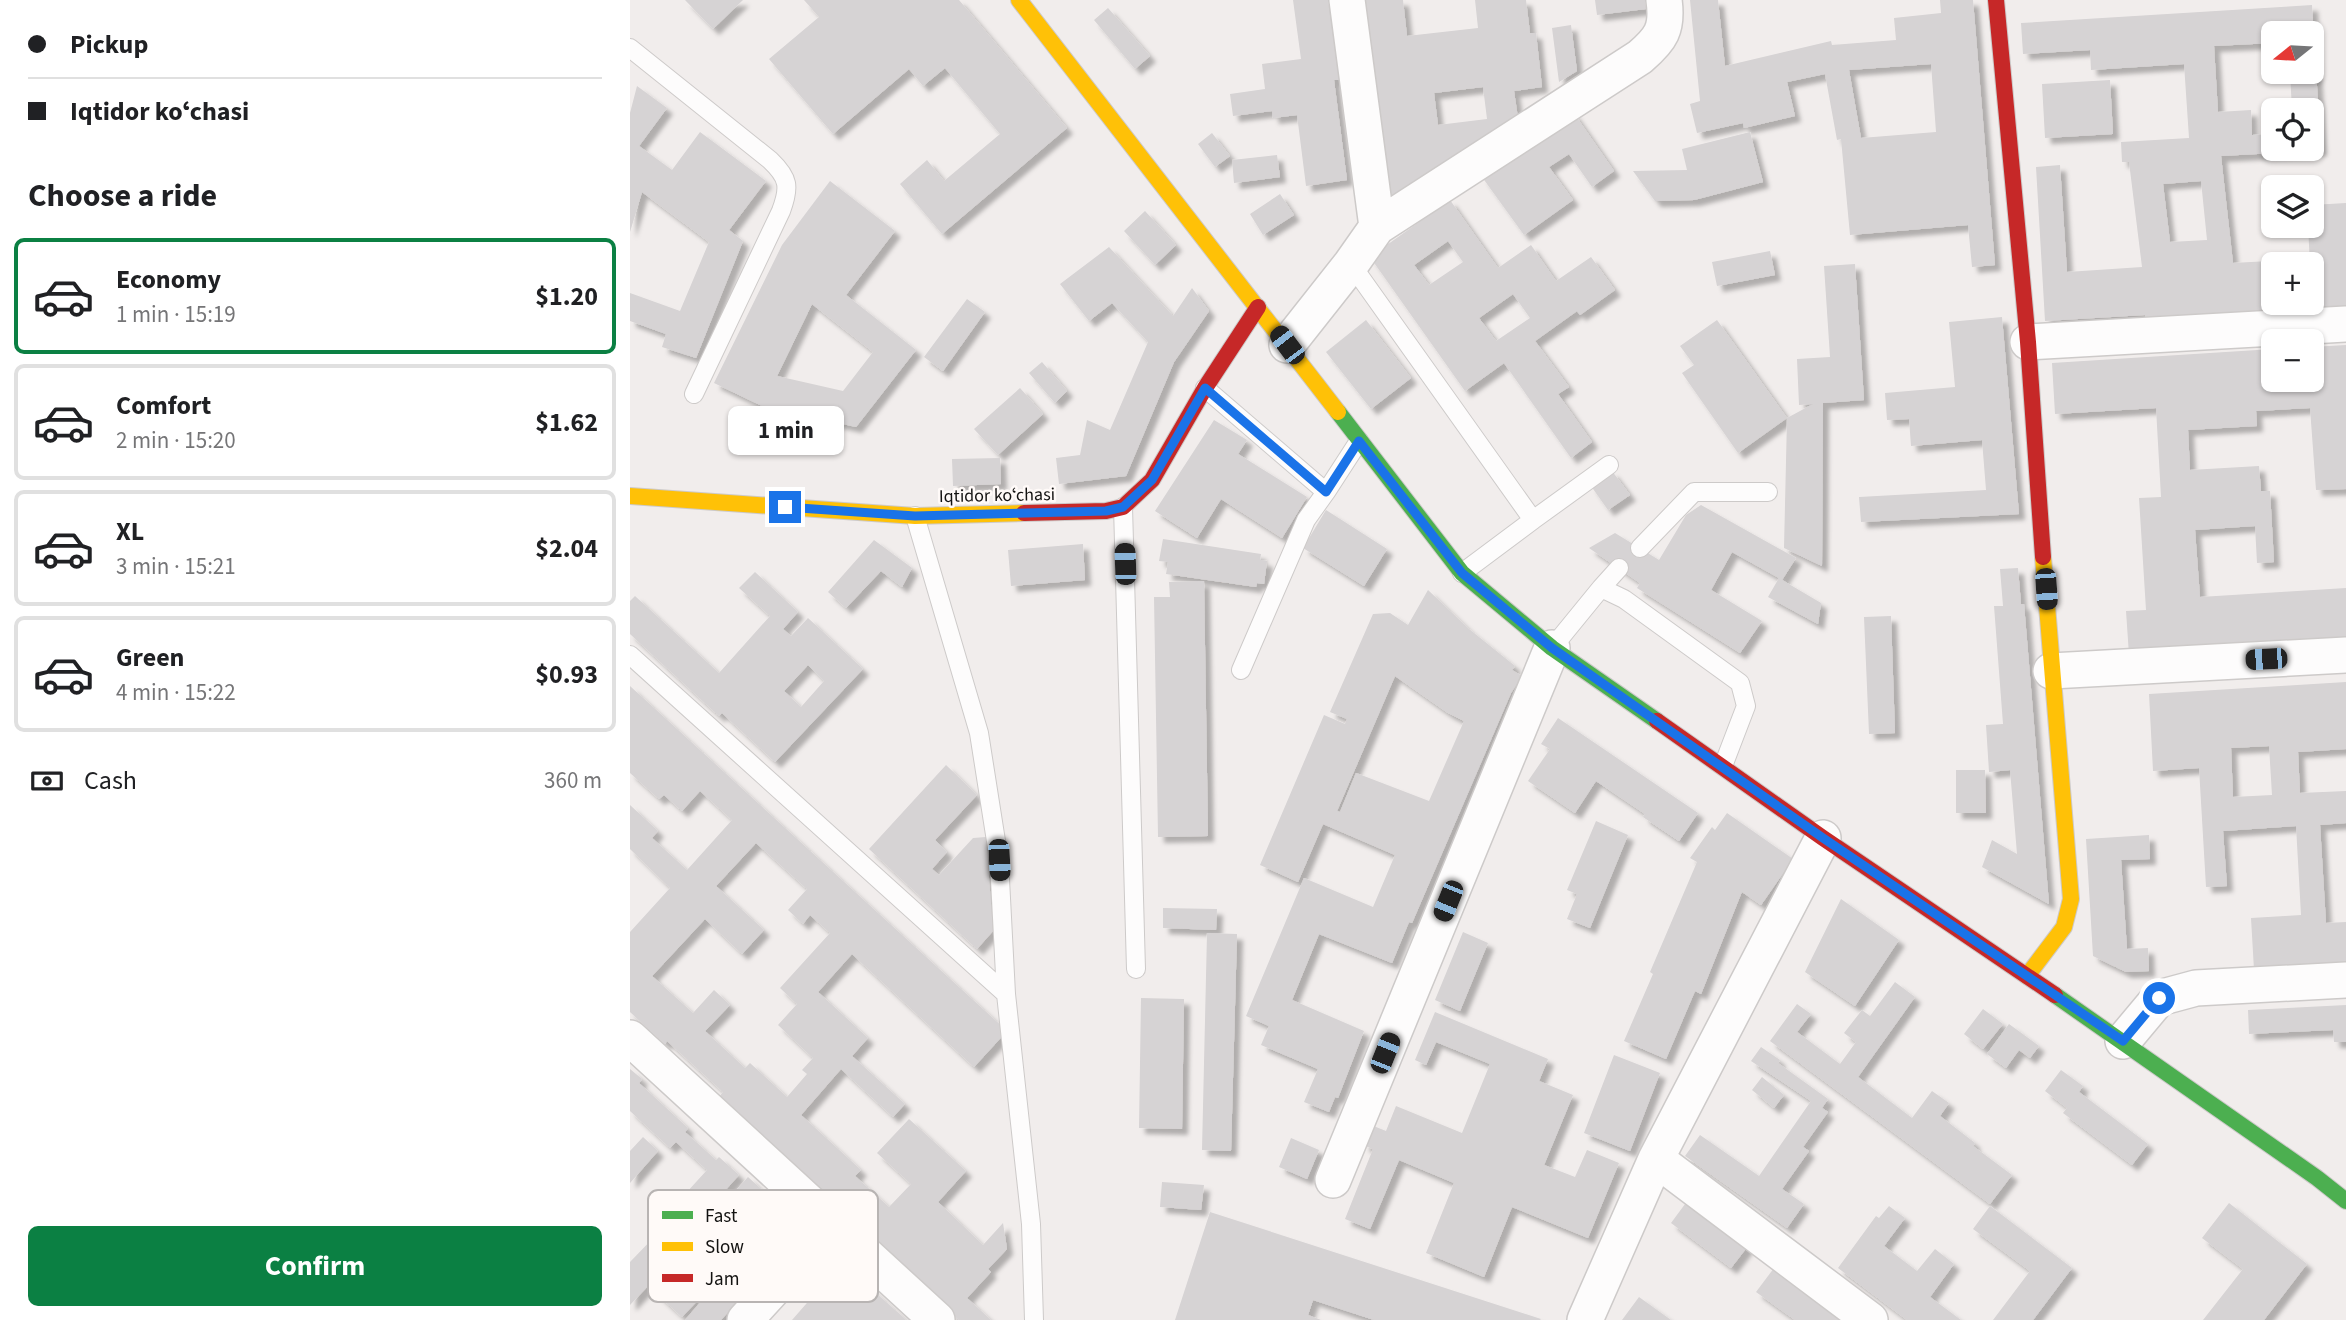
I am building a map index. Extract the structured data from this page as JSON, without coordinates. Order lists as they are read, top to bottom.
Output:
{
  "streets": {
    "street": ["Iqtidor koʻchasi"]
  },
  "legend": ["Fast", "Slow", "Jam"],
  "north": "left",
  "page": {
    "banner": ["Pickup", "Iqtidor koʻchasi"],
    "map_buttons": ["+", "−"],
    "heading": "Choose a ride",
    "list": [
      {
        "name": "Economy",
        "note": "1 min · 15:19",
        "value": "$1.20"
      },
      {
        "name": "Comfort",
        "note": "2 min · 15:20",
        "value": "$1.62"
      },
      {
        "name": "XL",
        "note": "3 min · 15:21",
        "value": "$2.04"
      },
      {
        "name": "Green",
        "note": "4 min · 15:22",
        "value": "$0.93"
      }
    ],
    "bubble": "1 min",
    "pay": ["Cash", "360 m"],
    "buttons": "Confirm"
  }
}
